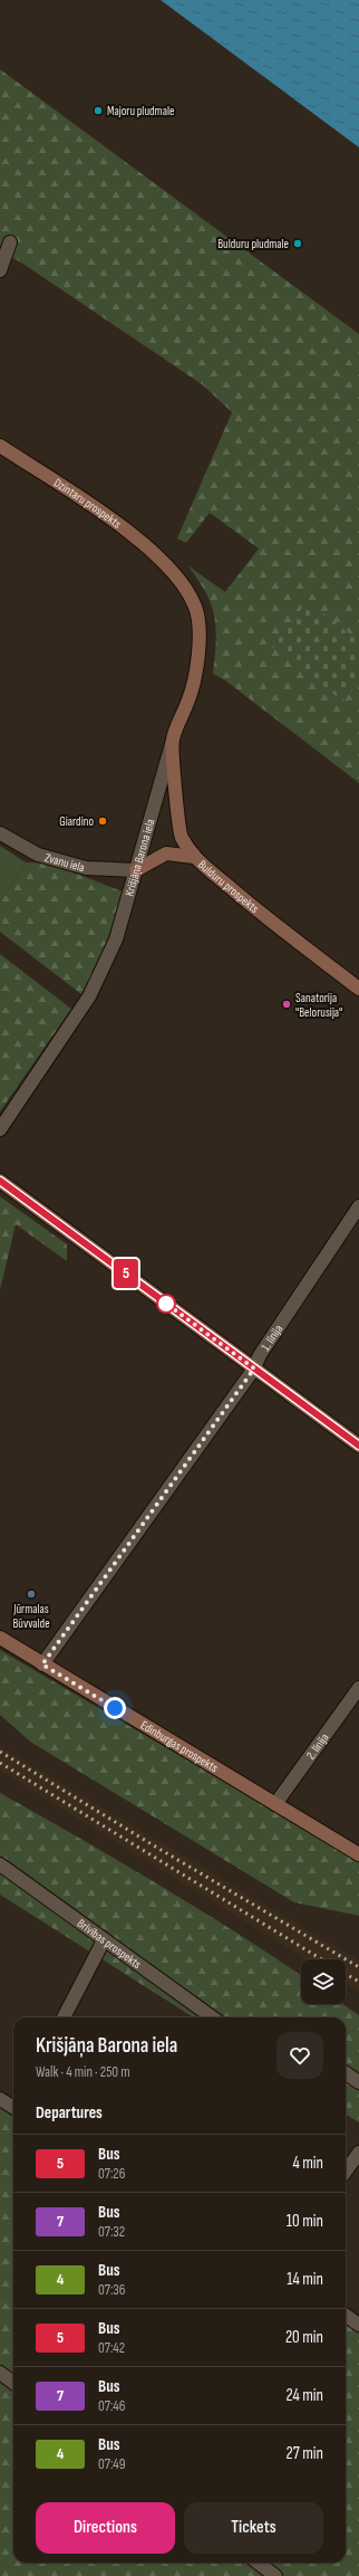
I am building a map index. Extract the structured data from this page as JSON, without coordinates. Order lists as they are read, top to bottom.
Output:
{
  "streets": {
    "street": [
      "Dzintaru prospekts",
      "Krišjāņa Barona iela",
      "Zvanu iela",
      "Bulduru prospekts",
      "1. līnija",
      "Edinburgas prospekts",
      "2. līnija",
      "Brīvības prospekts"
    ]
  },
  "crossings": [
    ["Dzintaru prospekts", "Krišjāņa Barona iela"],
    ["Krišjāņa Barona iela", "Zvanu iela"],
    ["Krišjāņa Barona iela", "Bulduru prospekts"],
    ["1. līnija", "Edinburgas prospekts"],
    ["Edinburgas prospekts", "2. līnija"]
  ],
  "places": [
    "Majoru pludmale",
    "Bulduru pludmale",
    "Giardino",
    "Sanatorija \"Belorusija\"",
    "Jūrmalas Būvvalde"
  ],
  "lines": ["bus line 5"],
  "page": {
    "on_map": "5",
    "heading": [
      ["Krišjāņa Barona iela", "Walk · 4 min · 250 m"],
      "Departures"
    ],
    "list": [
      {
        "mark": "5",
        "name": "Bus",
        "note": "07:26",
        "value": "4 min"
      },
      {
        "mark": "7",
        "name": "Bus",
        "note": "07:32",
        "value": "10 min"
      },
      {
        "mark": "4",
        "name": "Bus",
        "note": "07:36",
        "value": "14 min"
      },
      {
        "mark": "5",
        "name": "Bus",
        "note": "07:42",
        "value": "20 min"
      },
      {
        "mark": "7",
        "name": "Bus",
        "note": "07:46",
        "value": "24 min"
      },
      {
        "mark": "4",
        "name": "Bus",
        "note": "07:49",
        "value": "27 min"
      }
    ],
    "buttons": ["Directions", "Tickets"]
  }
}
